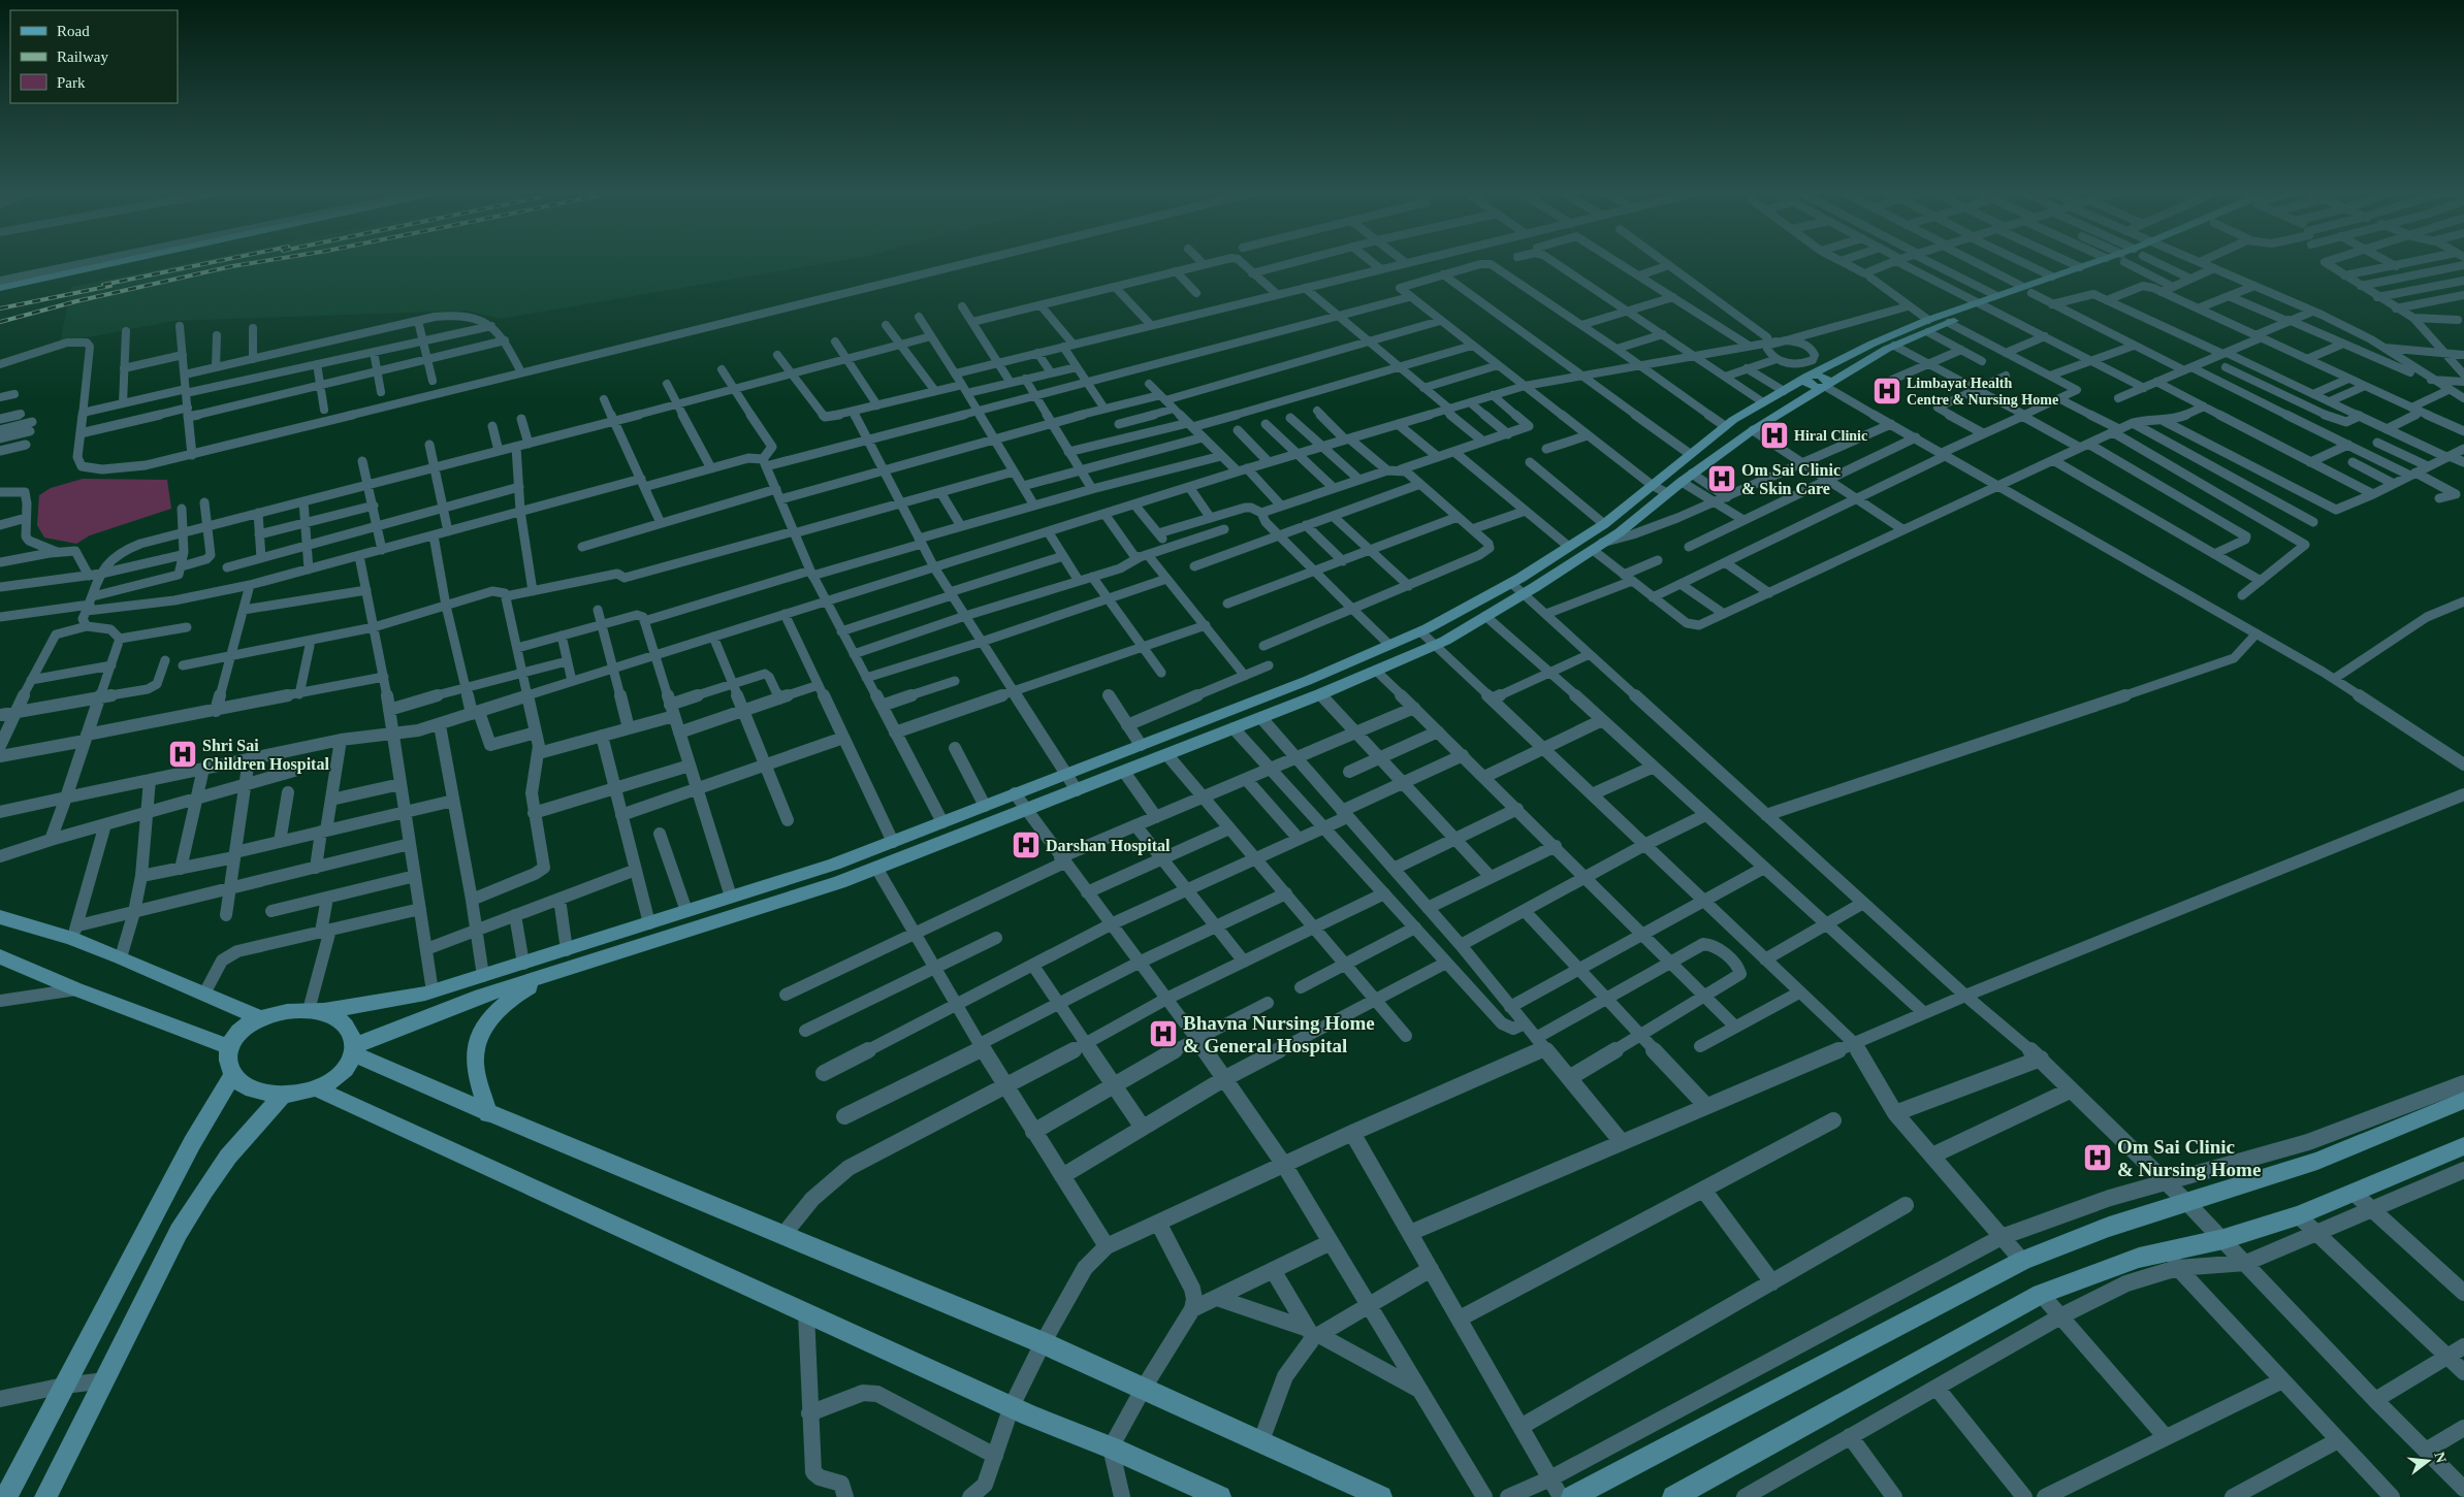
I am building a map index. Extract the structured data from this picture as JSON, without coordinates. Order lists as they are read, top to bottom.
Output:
{
  "places": {
    "hospital": [
      "Limbayat Health Centre & Nursing Home",
      "Hiral Clinic",
      "Om Sai Clinic & Skin Care",
      "Shri Sai Children Hospital",
      "Darshan Hospital",
      "Bhavna Nursing Home & General Hospital",
      "Om Sai Clinic & Nursing Home"
    ]
  },
  "legend": ["Road", "Railway", "Park"],
  "north": "right"
}
